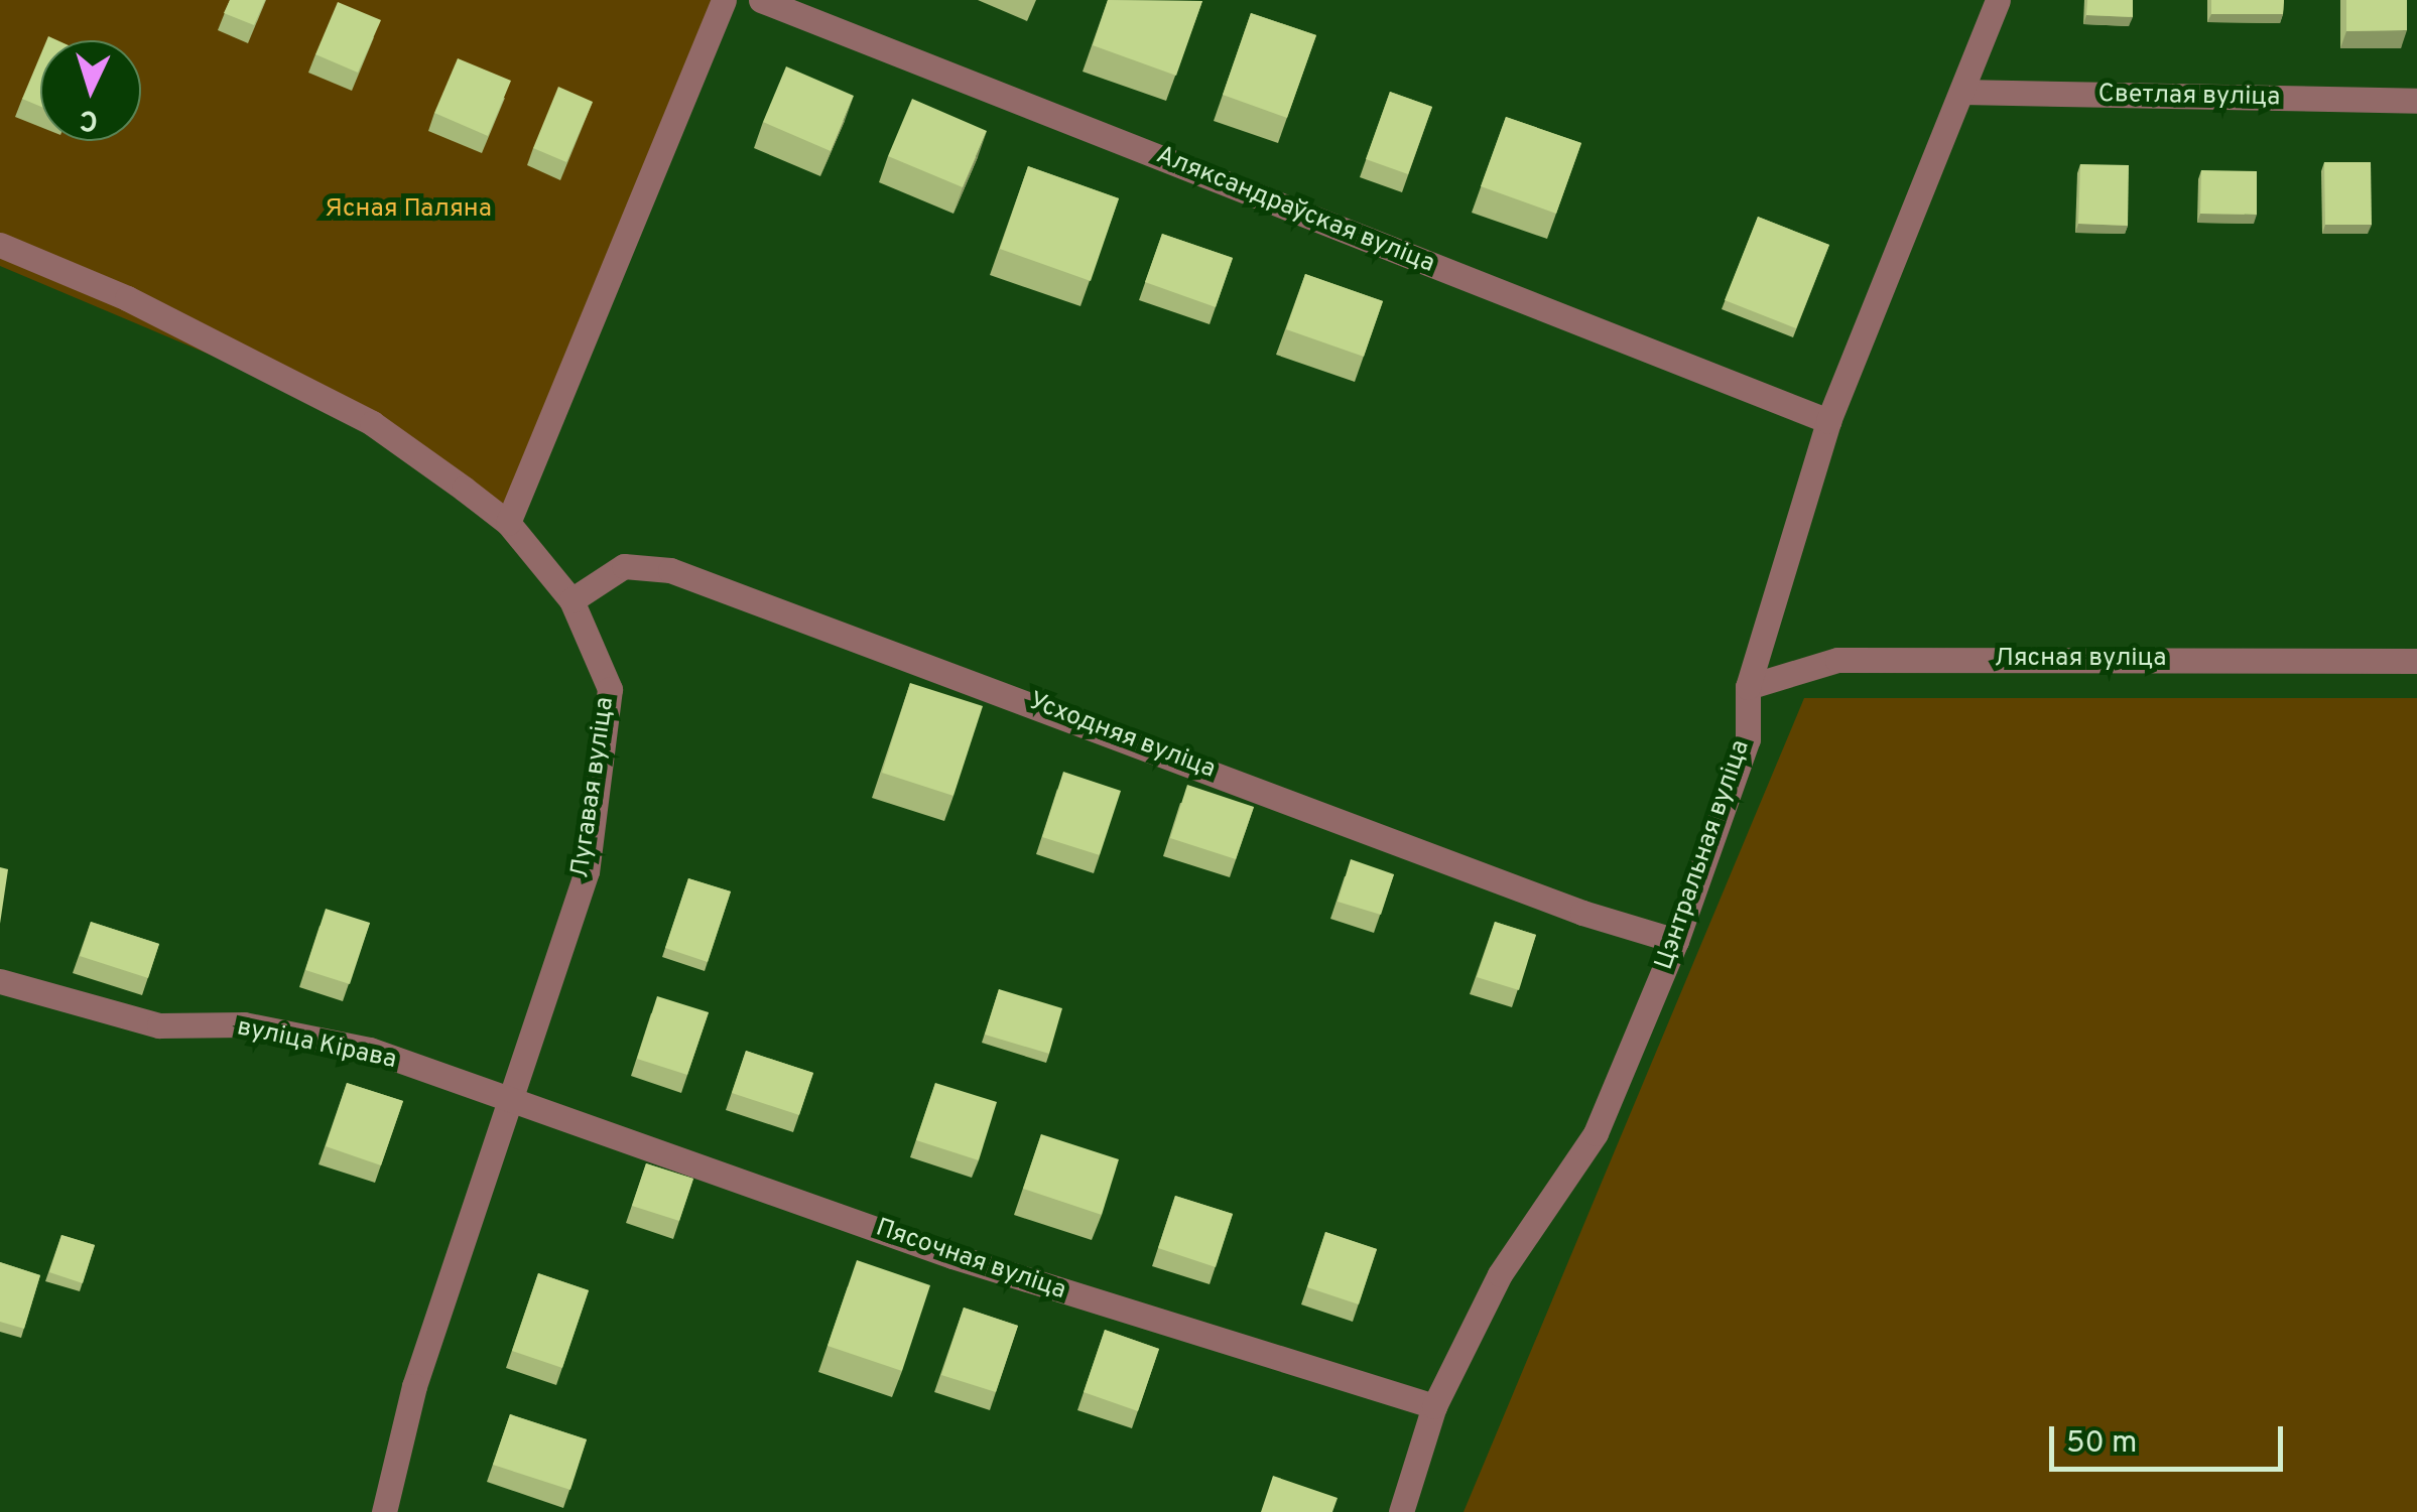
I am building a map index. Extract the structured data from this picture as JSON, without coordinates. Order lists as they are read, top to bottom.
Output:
{
  "streets": {
    "street": [
      "Светлая вуліца",
      "Аляксандраўская вуліца",
      "Лясная вуліца",
      "Усходняя вуліца",
      "Лугавая вуліца",
      "Цэнтральная вуліца",
      "вуліца Кірава",
      "Пясочная вуліца"
    ]
  },
  "crossings": [
    ["Светлая вуліца", "Цэнтральная вуліца"],
    ["Аляксандраўская вуліца", "Цэнтральная вуліца"],
    ["Лясная вуліца", "Цэнтральная вуліца"],
    ["Усходняя вуліца", "Лугавая вуліца"],
    ["Усходняя вуліца", "Цэнтральная вуліца"],
    ["Лугавая вуліца", "вуліца Кірава"],
    ["Лугавая вуліца", "Пясочная вуліца"],
    ["Цэнтральная вуліца", "Пясочная вуліца"],
    ["вуліца Кірава", "Пясочная вуліца"]
  ],
  "parks": ["Ясная Паляна"],
  "scale_bar": "50 m",
  "north": "bottom"
}
